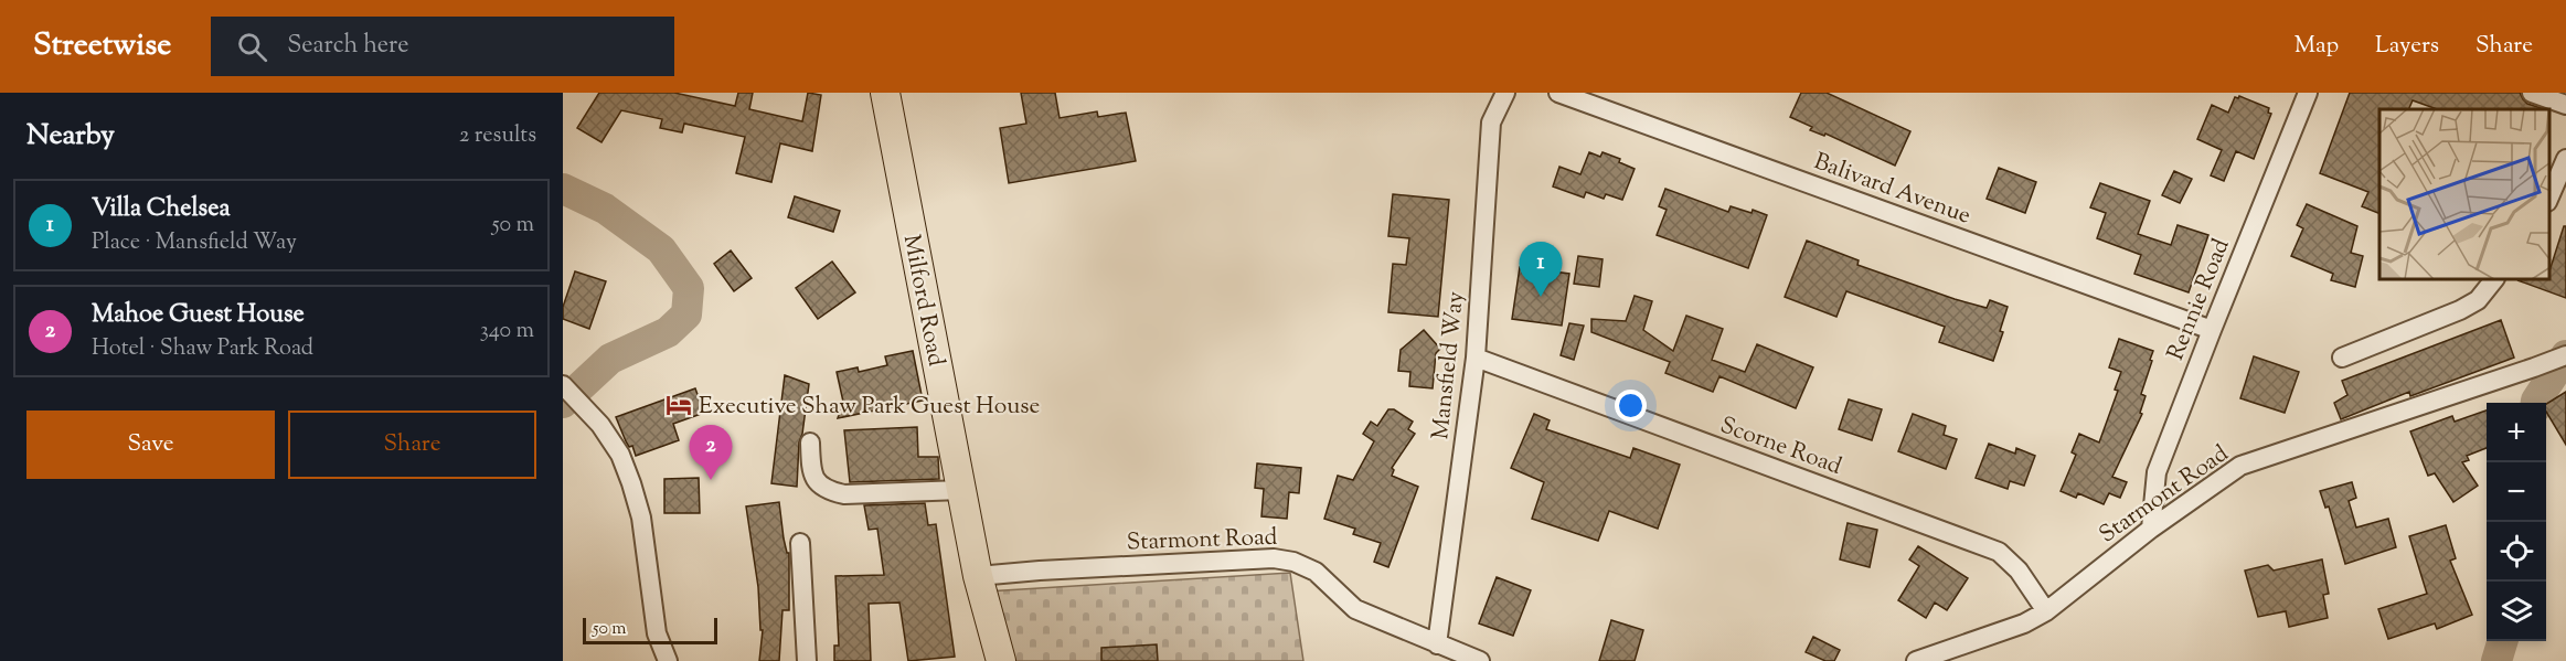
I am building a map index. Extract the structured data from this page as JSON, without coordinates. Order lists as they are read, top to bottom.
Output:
{
  "streets": {
    "main road": ["Milford Road"],
    "street": [
      "Balivard Avenue",
      "Rennie Road",
      "Mansfield Way",
      "Scorne Road",
      "Starmont Road"
    ]
  },
  "crossings": [
    ["Balivard Avenue", "Rennie Road"],
    ["Rennie Road", "Starmont Road"],
    ["Milford Road", "Starmont Road"],
    ["Mansfield Way", "Scorne Road"],
    ["Mansfield Way", "Starmont Road"],
    ["Scorne Road", "Starmont Road"]
  ],
  "places": {
    "hotel": ["Executive Shaw Park Guest House"]
  },
  "scale_bar": "50 m",
  "page": {
    "header": "Streetwise",
    "search": "Search here",
    "nav": ["Map", "Layers", "Share"],
    "heading": ["Nearby", "2 results"],
    "list": [
      {
        "mark": "1",
        "name": "Villa Chelsea",
        "note": "Place · Mansfield Way",
        "value": "50 m"
      },
      {
        "mark": "2",
        "name": "Mahoe Guest House",
        "note": "Hotel · Shaw Park Road",
        "value": "340 m"
      }
    ],
    "pins": ["1", "2"],
    "buttons": ["Save", "Share"],
    "map_buttons": ["+", "−"],
    "scale": "50 m"
  }
}
